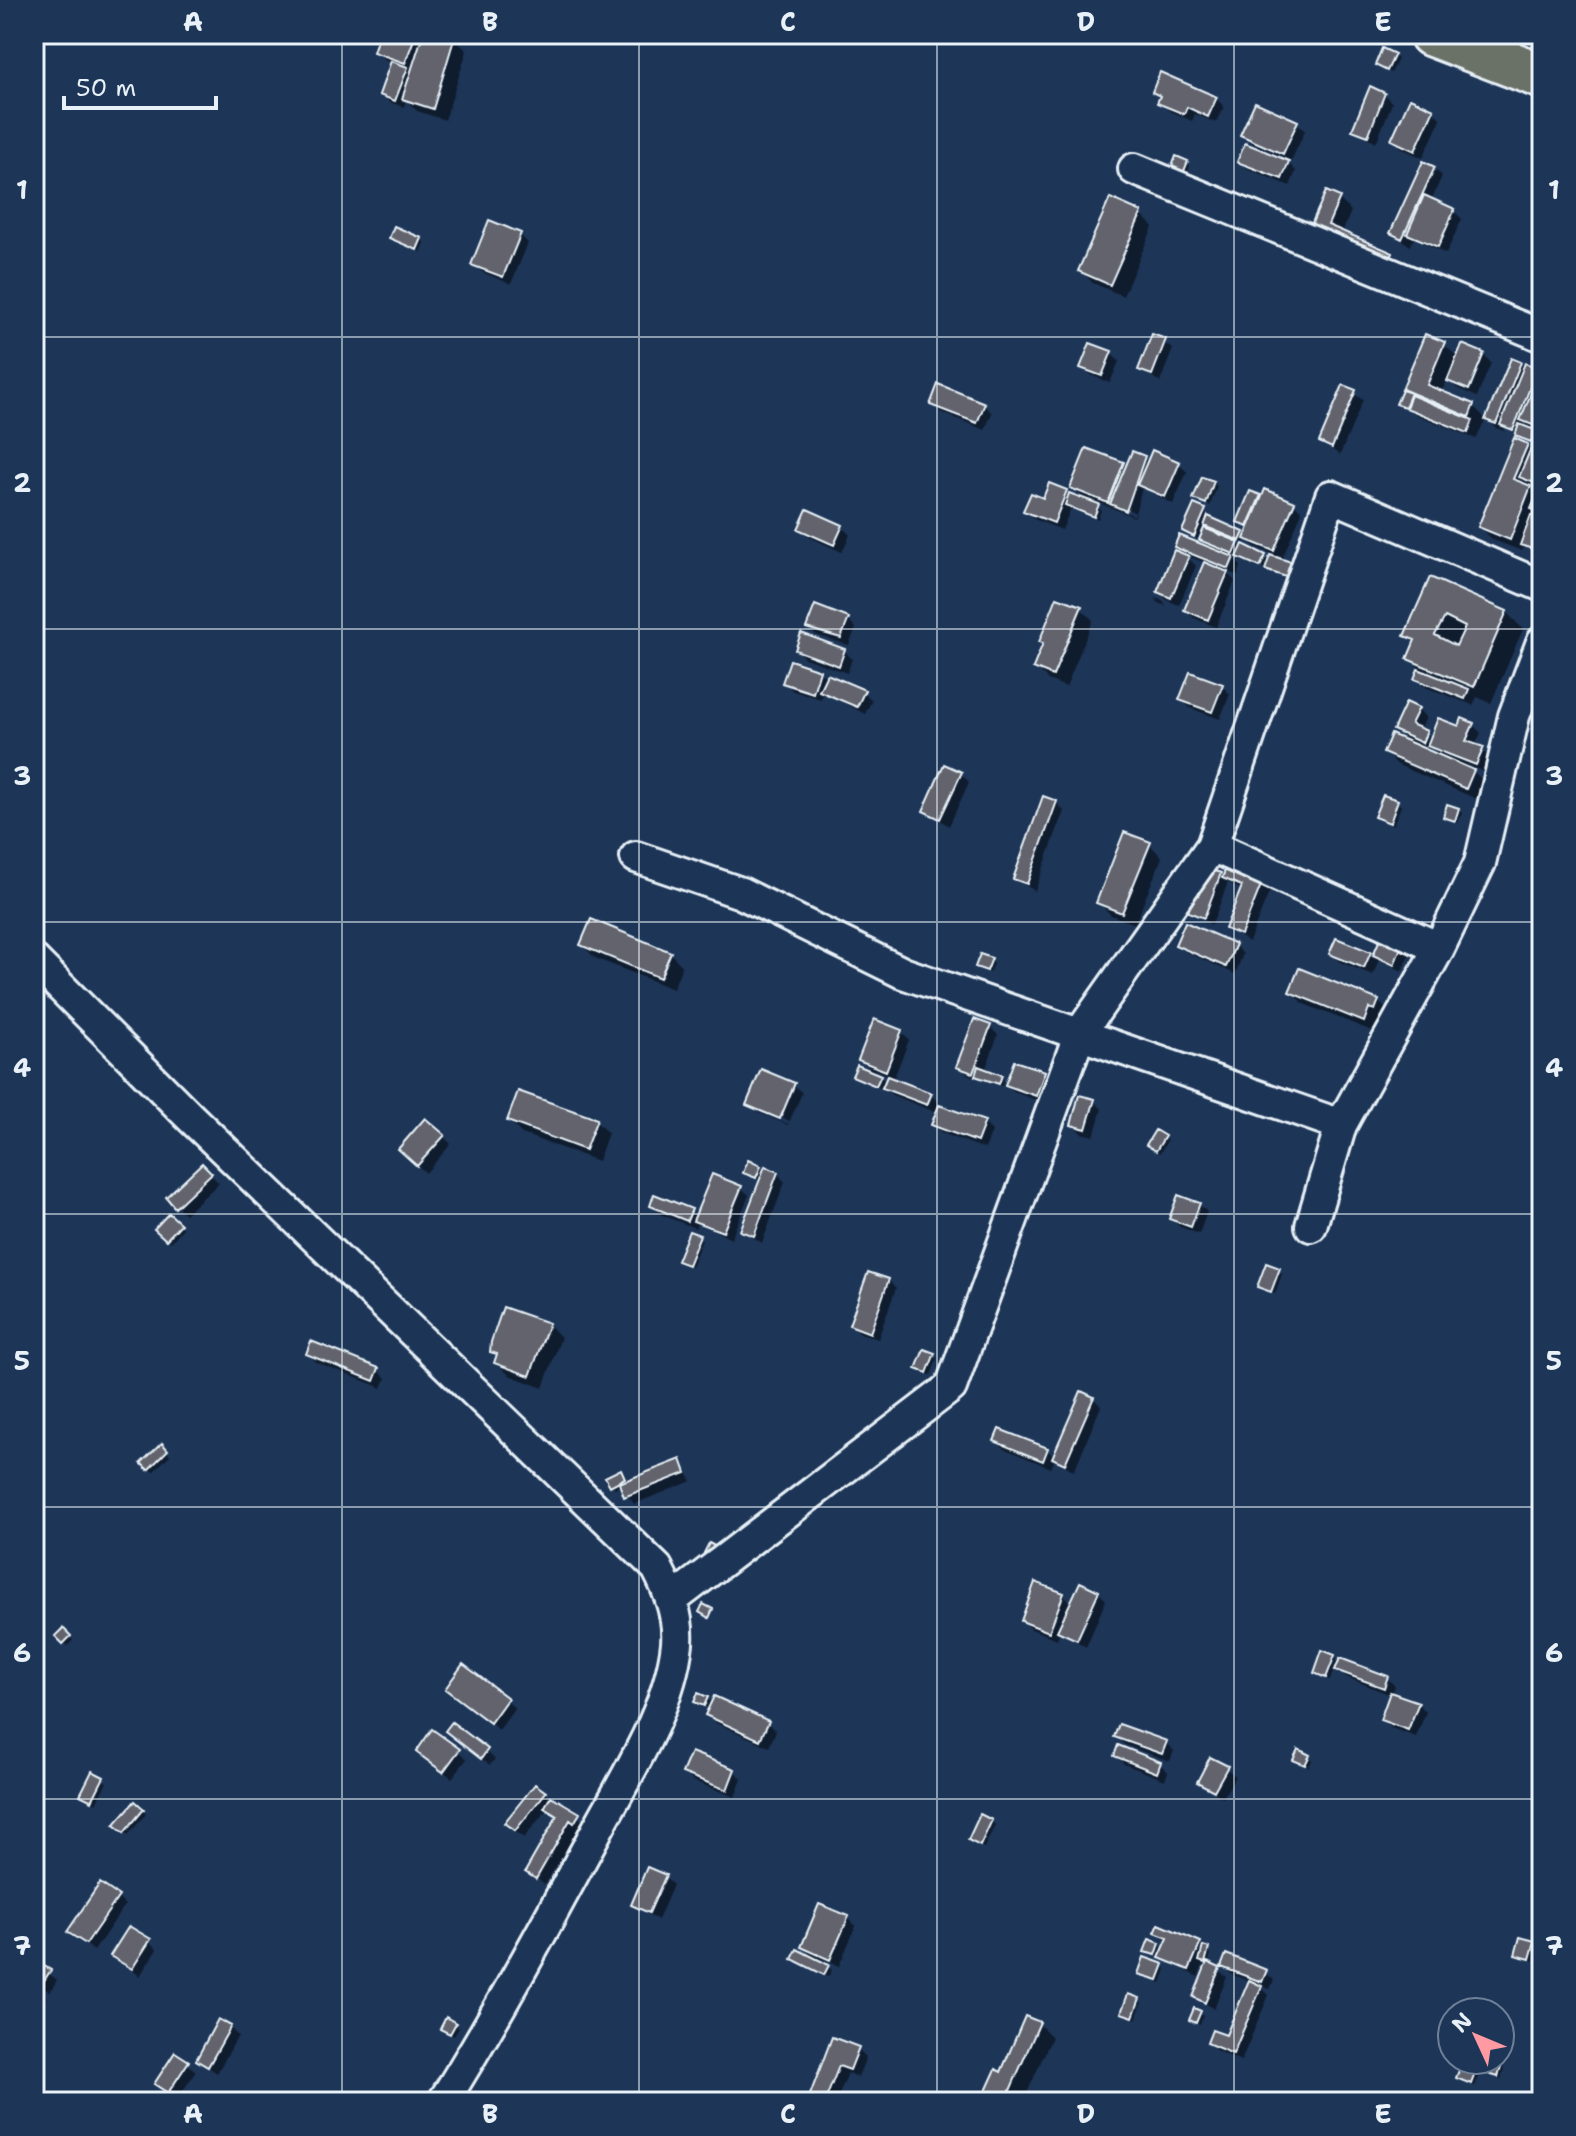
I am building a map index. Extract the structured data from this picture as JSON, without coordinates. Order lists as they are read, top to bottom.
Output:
{
  "scale_bar": "50 m",
  "north": "top left",
  "grid": {
    "columns": [
      "A",
      "B",
      "C",
      "D",
      "E"
    ],
    "rows": [
      "1",
      "2",
      "3",
      "4",
      "5",
      "6",
      "7"
    ]
  }
}
